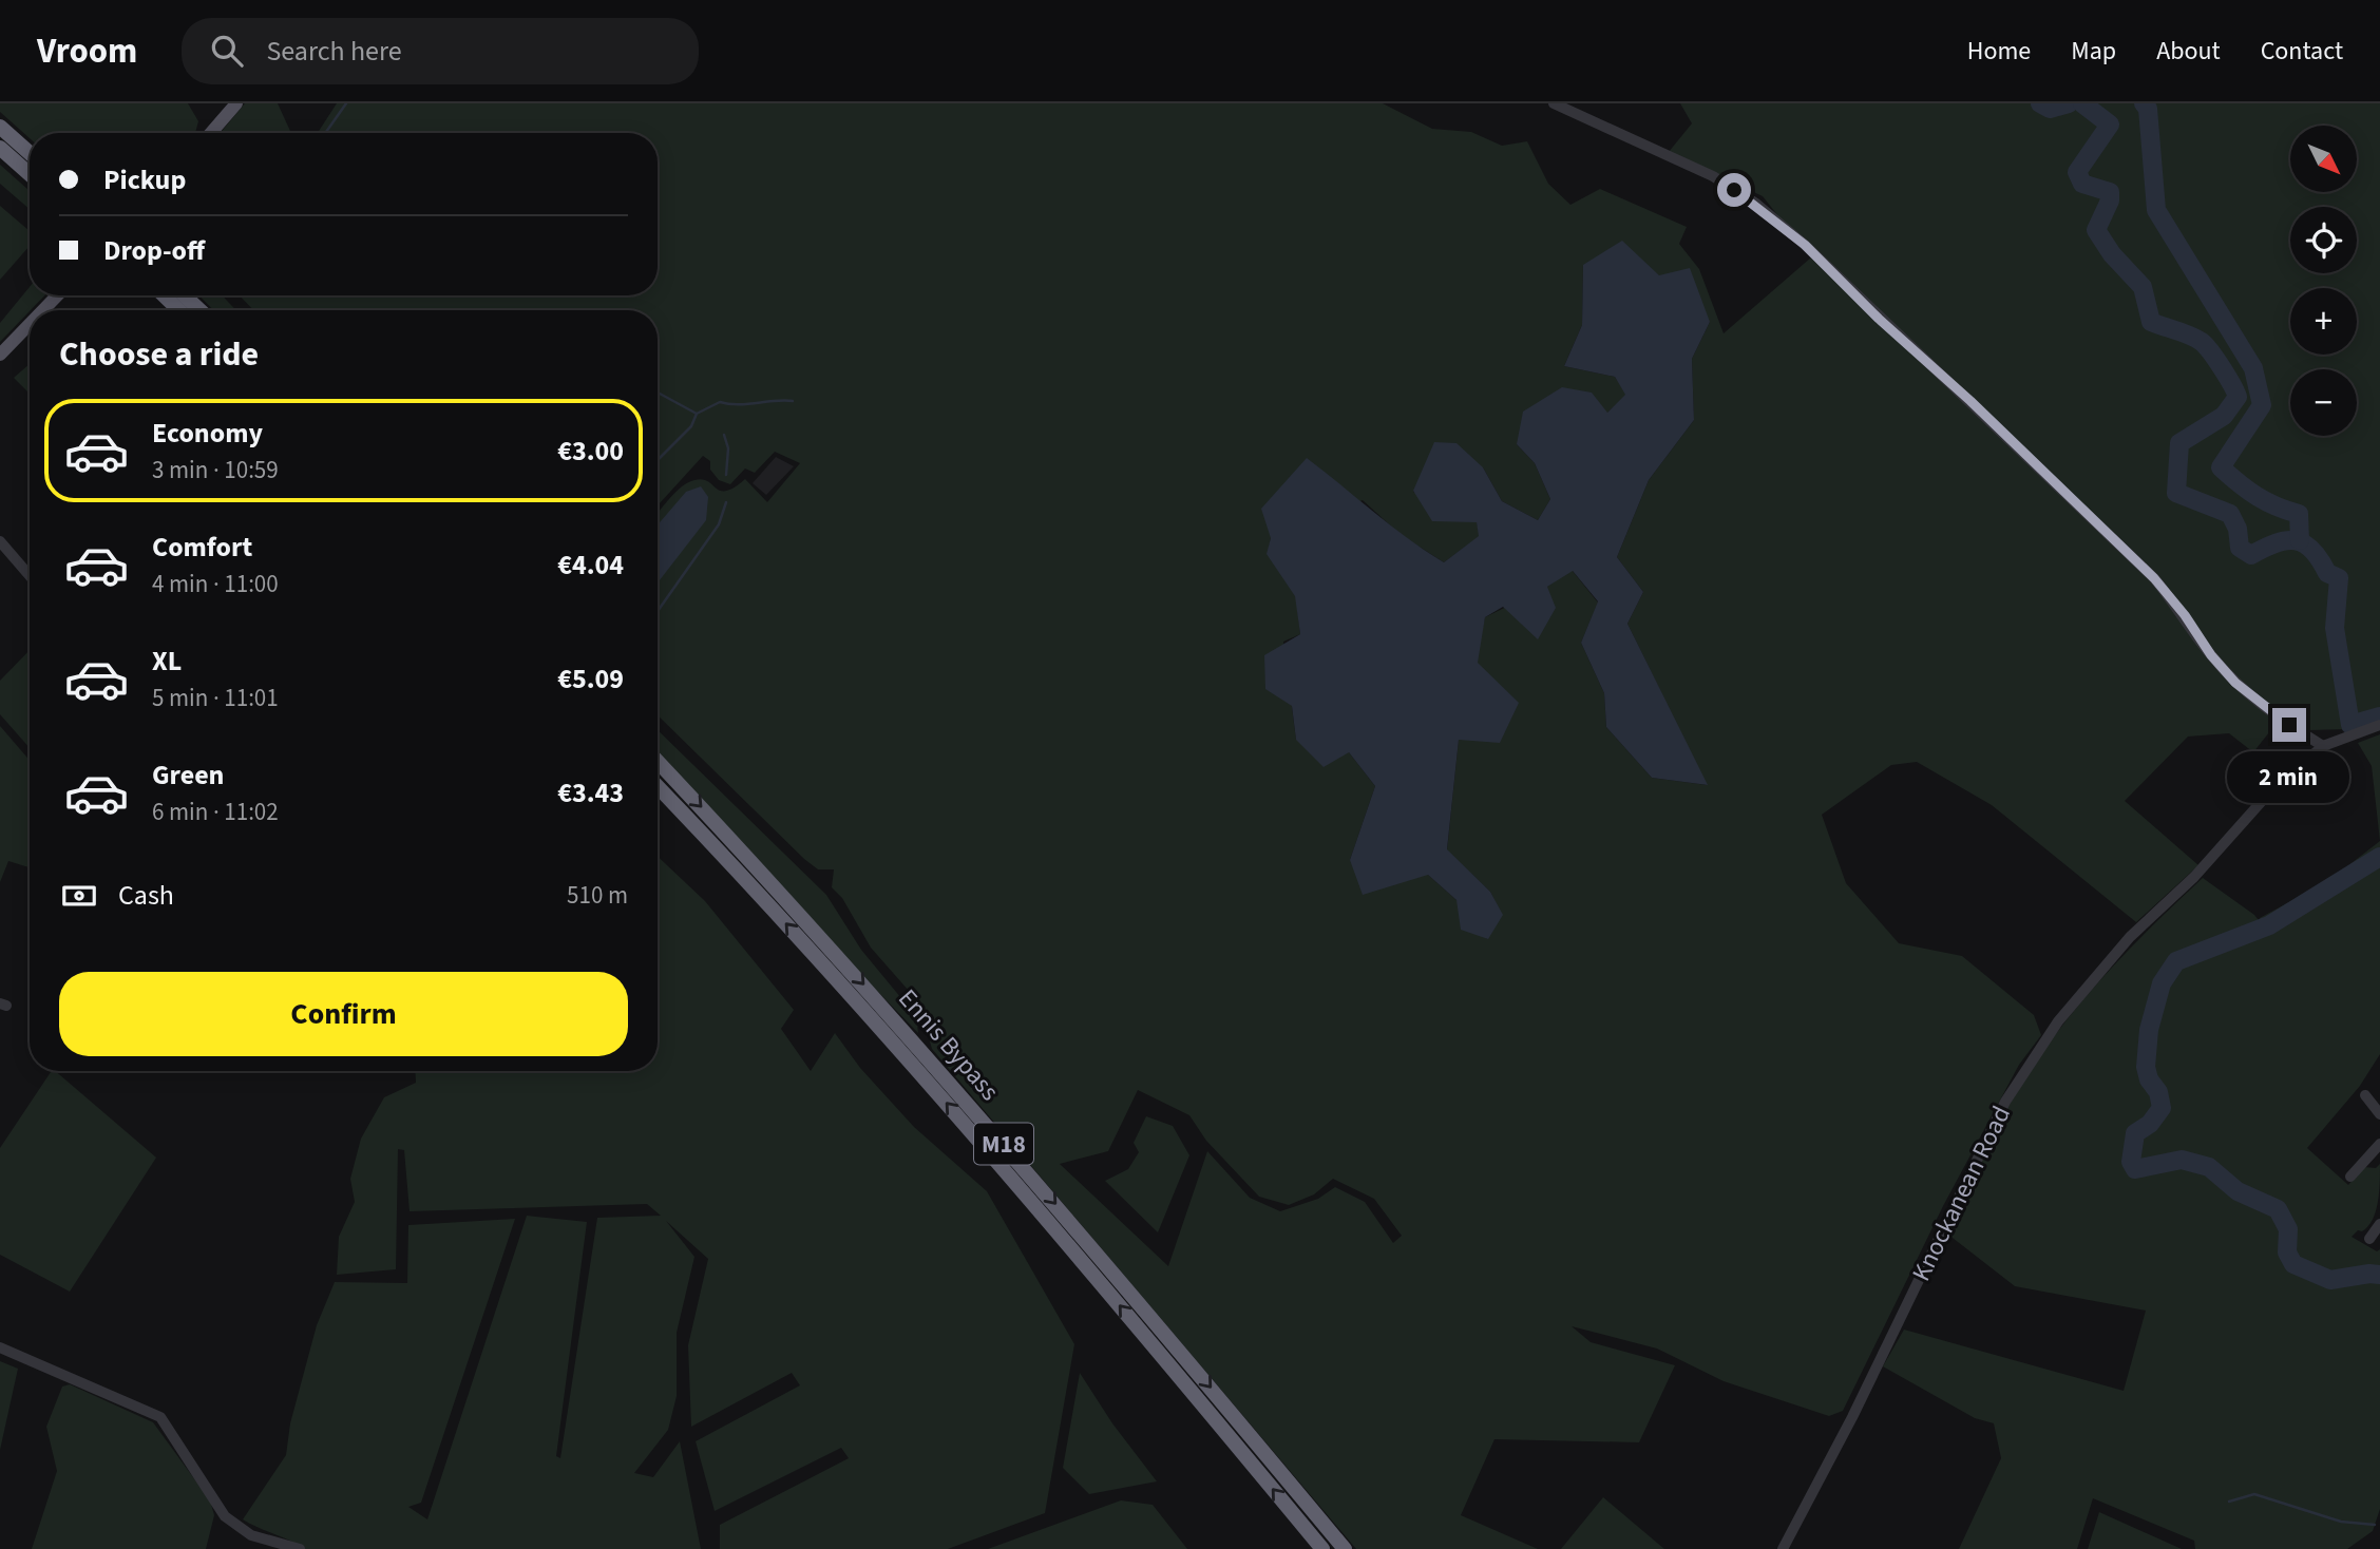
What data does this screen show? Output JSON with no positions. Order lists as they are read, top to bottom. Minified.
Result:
{"streets":{"highway":["Ennis Bypass","M18"],"street":["Knockanean Road"]},"north":"bottom right","page":{"header":"Vroom","search":"Search here","nav":["Home","Map","About","Contact"],"map_buttons":["+","−"],"banner":["Pickup","Drop-off"],"heading":"Choose a ride","list":[{"name":"Economy","note":"3 min · 10:59","value":"€3.00"},{"name":"Comfort","note":"4 min · 11:00","value":"€4.04"},{"name":"XL","note":"5 min · 11:01","value":"€5.09"},{"name":"Green","note":"6 min · 11:02","value":"€3.43"}],"bubble":"2 min","pay":["Cash","510 m"],"buttons":"Confirm"}}
